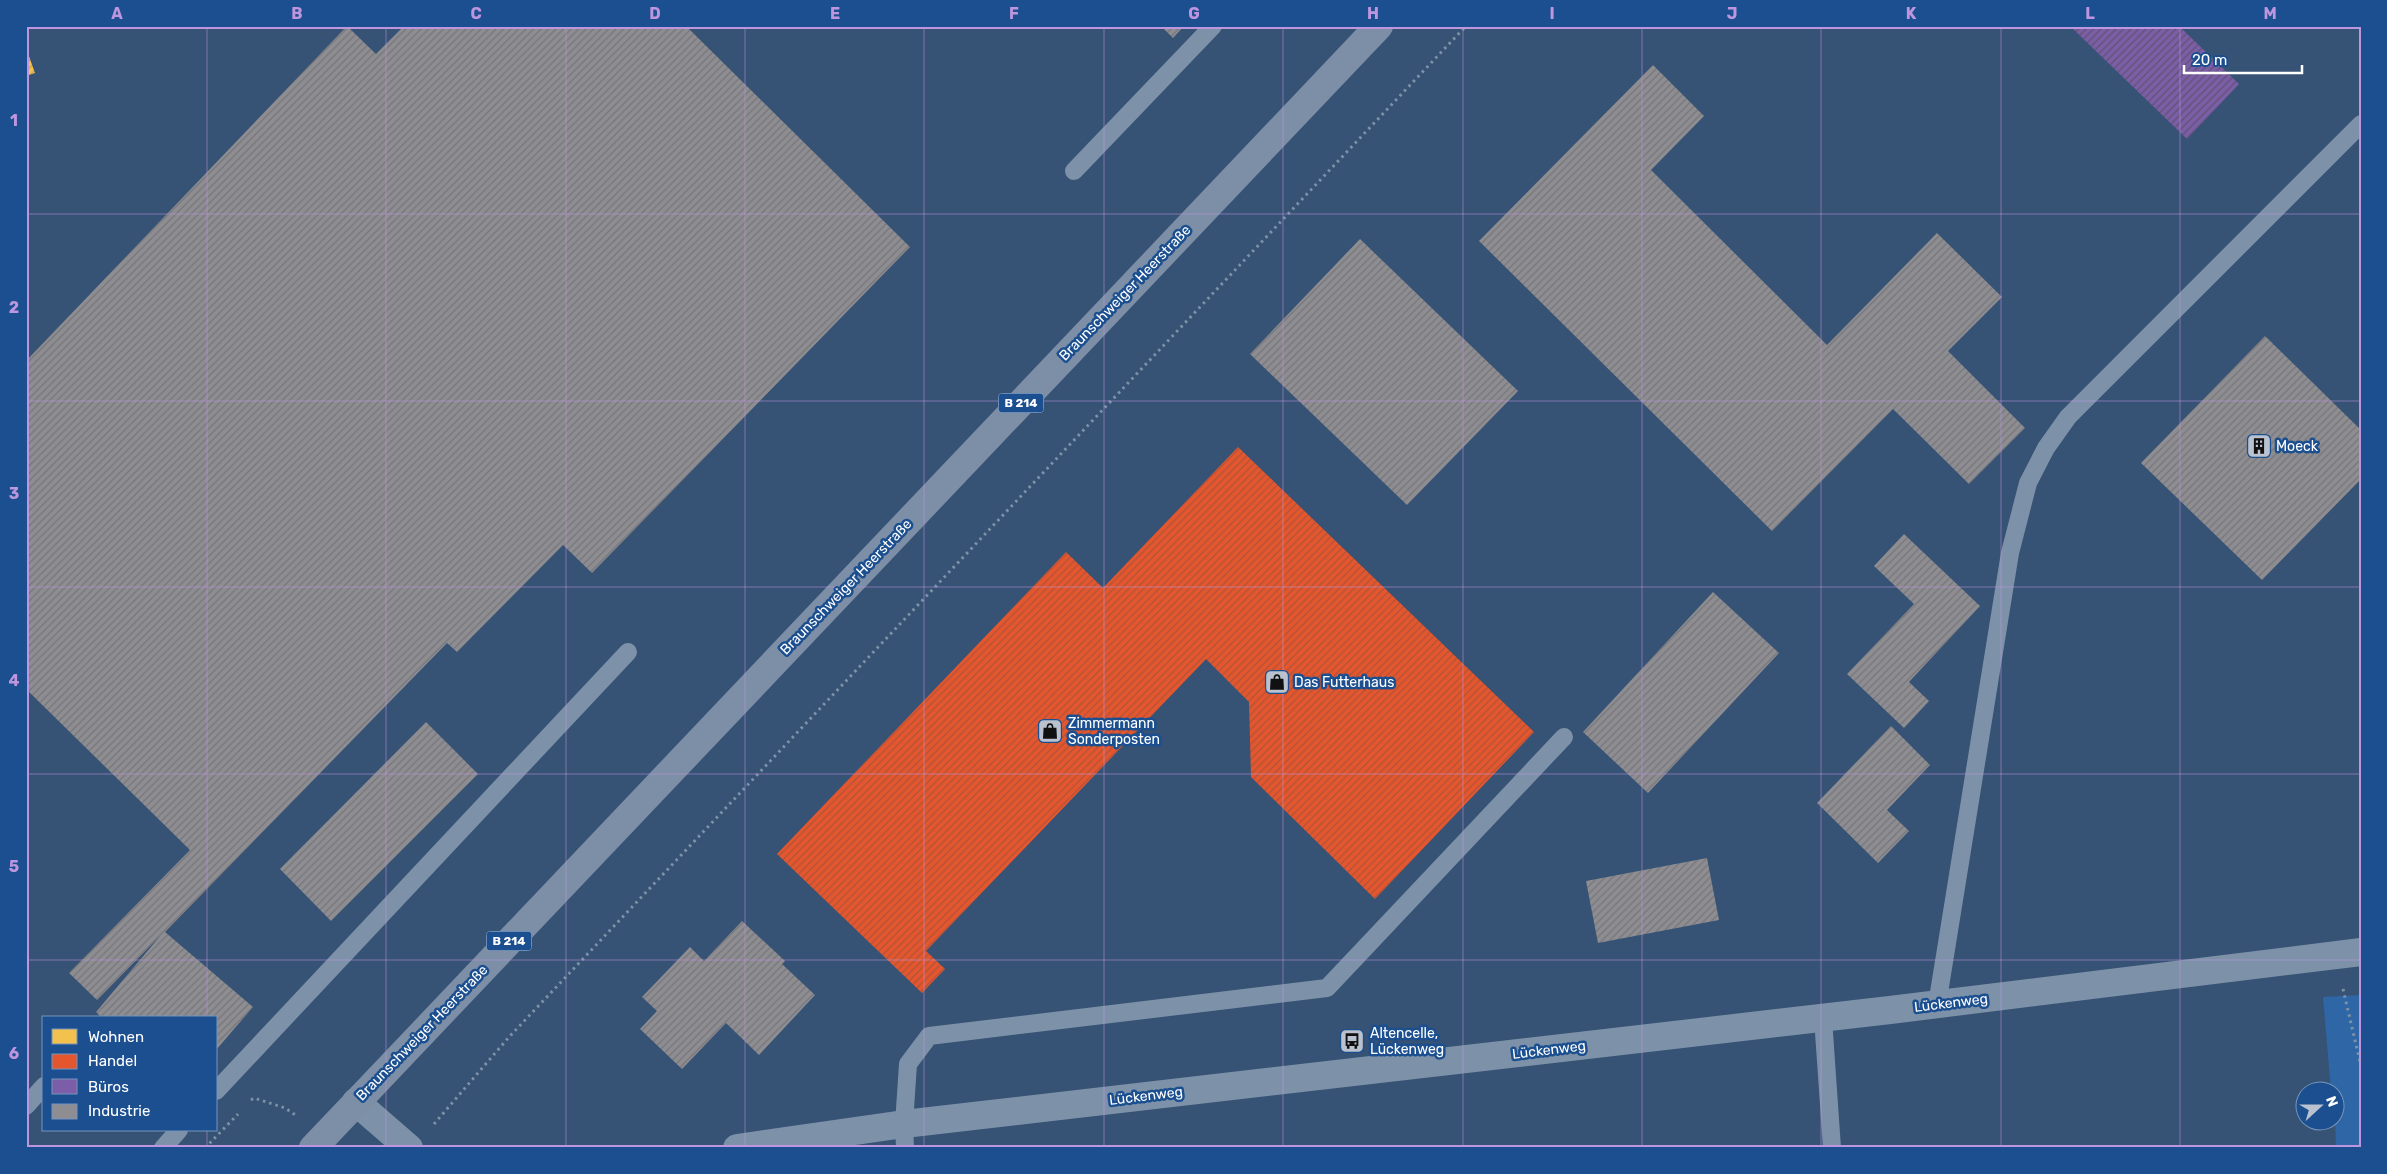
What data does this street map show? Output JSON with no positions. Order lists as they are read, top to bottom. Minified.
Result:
{"streets":{"main road":["Braunschweiger Heerstraße","B 214"],"street":["Lückenweg"]},"places":{"building":["Moeck"],"shop":["Das Futterhaus","Zimmermann Sonderposten"],"bus stop":["Altencelle, Lückenweg"]},"legend":["Wohnen","Handel","Büros","Industrie"],"scale_bar":"20 m","north":"right","grid":{"columns":["A","B","C","D","E","F","G","H","I","J","K","L","M"],"rows":["1","2","3","4","5","6"]}}
